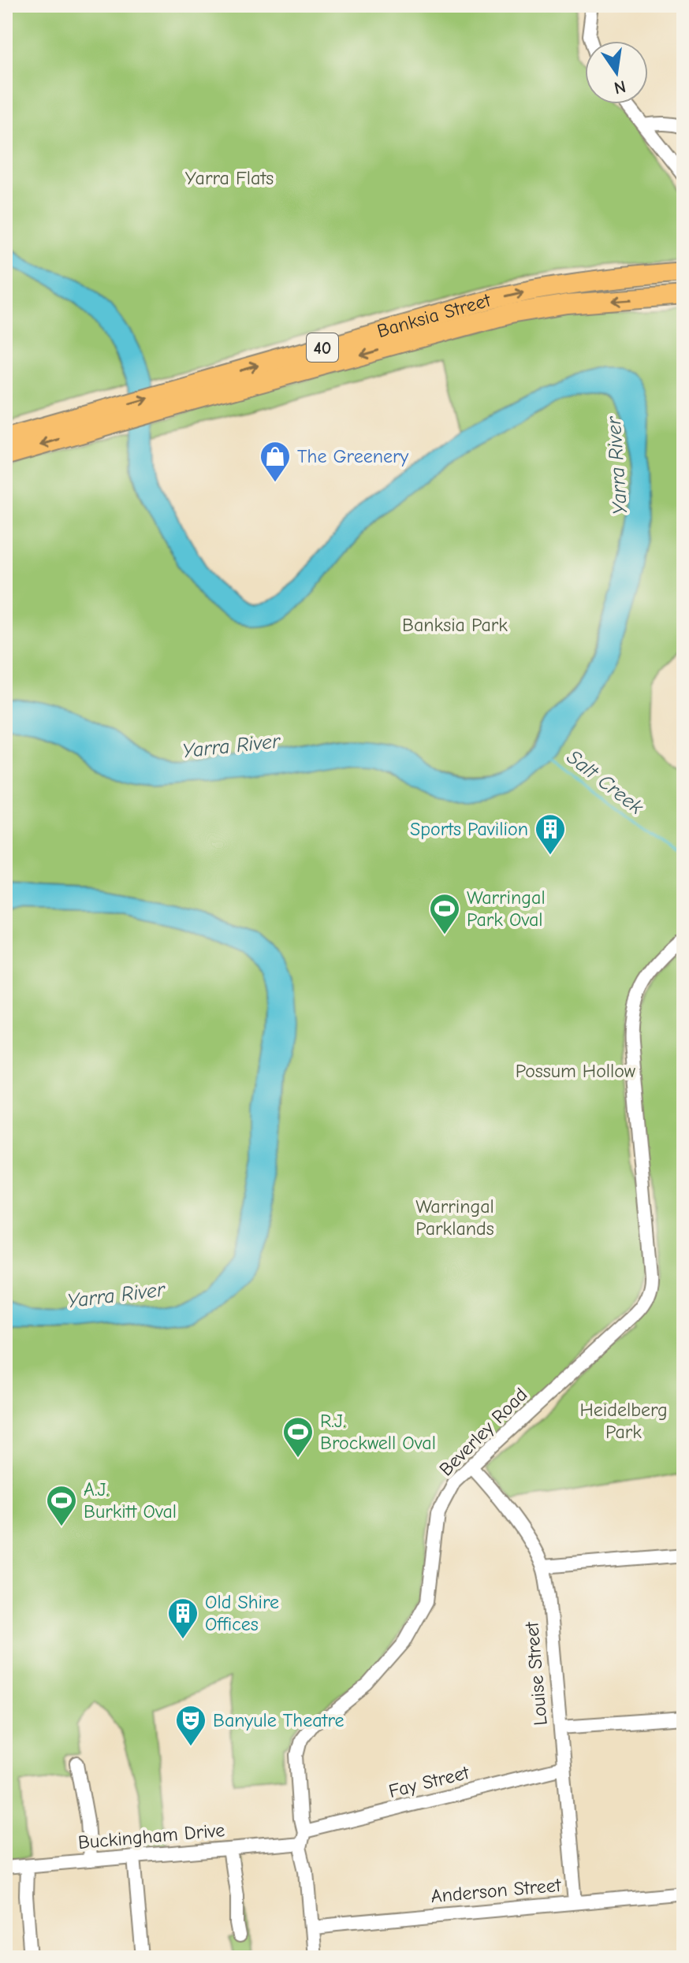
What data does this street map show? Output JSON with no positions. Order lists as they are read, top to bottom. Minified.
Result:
{"streets":{"highway":["Banksia Street","40"],"street":["Beverley Road","Louise Street","Fay Street","Buckingham Drive","Anderson Street"]},"crossings":[["Banksia Street","40"],["Beverley Road","Louise Street"],["Beverley Road","Fay Street"],["Beverley Road","Buckingham Drive"],["Beverley Road","Anderson Street"],["Louise Street","Fay Street"],["Louise Street","Anderson Street"],["Fay Street","Buckingham Drive"]],"water":["Yarra River","Salt Creek"],"parks":["Yarra Flats","Banksia Park","Possum Hollow","Warringal Parklands","Heidelberg Park"],"places":{"shop":["The Greenery"],"building":["Sports Pavilion","Old Shire Offices"],"sports":["Warringal Park Oval","R.J. Brockwell Oval","A.J. Burkitt Oval"],"theatre":["Banyule Theatre"]},"north":"bottom"}
